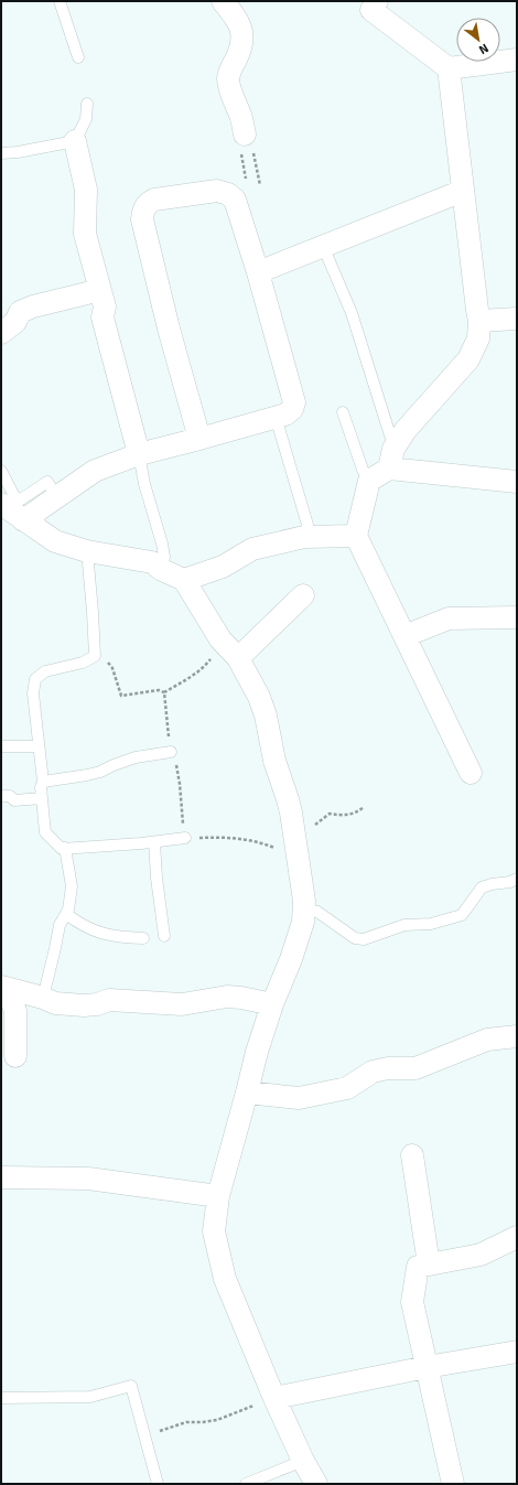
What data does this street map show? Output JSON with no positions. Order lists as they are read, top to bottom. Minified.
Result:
{"north":"bottom right"}
